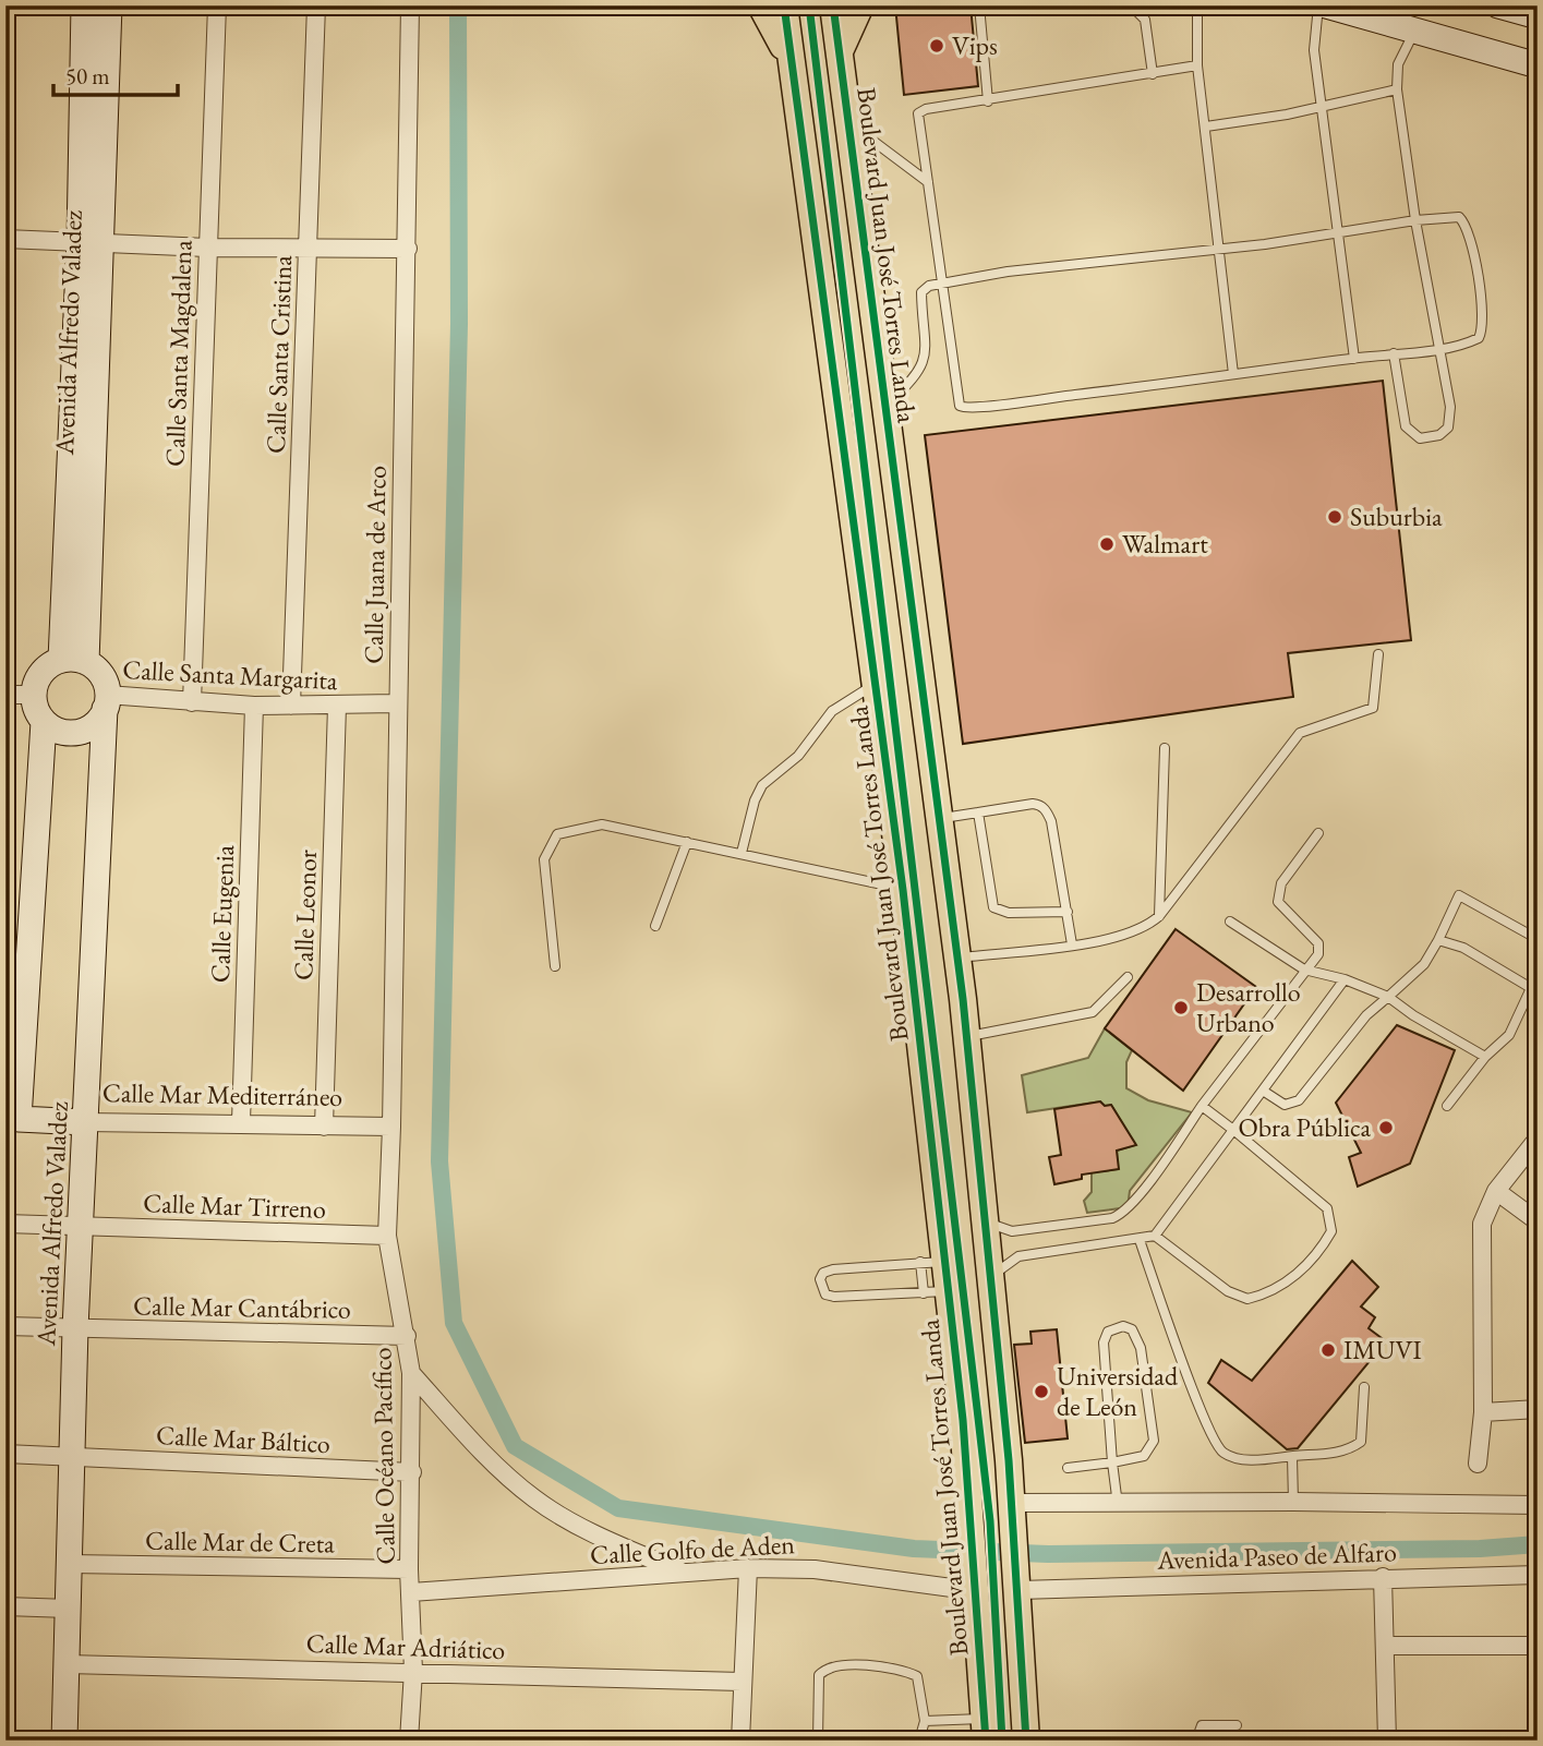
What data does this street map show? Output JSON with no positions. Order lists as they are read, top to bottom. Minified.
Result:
{"streets":{"main road":["Boulevard Juan José Torres Landa"],"street":["Avenida Alfredo Valadez","Calle Santa Magdalena","Calle Santa Cristina","Calle Juana de Arco","Calle Santa Margarita","Calle Eugenia","Calle Leonor","Calle Mar Mediterráneo","Calle Mar Tirreno","Calle Mar Cantábrico","Calle Mar Báltico","Calle Océano Pacífico","Calle Mar de Creta","Calle Golfo de Aden","Avenida Paseo de Alfaro","Calle Mar Adriático"]},"crossings":[["Boulevard Juan José Torres Landa","Calle Golfo de Aden"],["Boulevard Juan José Torres Landa","Avenida Paseo de Alfaro"],["Avenida Alfredo Valadez","Calle Santa Margarita"],["Avenida Alfredo Valadez","Calle Mar Mediterráneo"],["Avenida Alfredo Valadez","Calle Mar Tirreno"],["Avenida Alfredo Valadez","Calle Mar Cantábrico"],["Avenida Alfredo Valadez","Calle Mar Báltico"],["Avenida Alfredo Valadez","Calle Mar de Creta"],["Avenida Alfredo Valadez","Calle Mar Adriático"],["Calle Santa Magdalena","Calle Santa Margarita"],["Calle Santa Cristina","Calle Santa Margarita"],["Calle Juana de Arco","Calle Santa Margarita"],["Calle Juana de Arco","Calle Mar Mediterráneo"],["Calle Juana de Arco","Calle Océano Pacífico"],["Calle Santa Margarita","Calle Eugenia"],["Calle Santa Margarita","Calle Leonor"],["Calle Eugenia","Calle Mar Mediterráneo"],["Calle Leonor","Calle Mar Mediterráneo"],["Calle Mar Mediterráneo","Calle Océano Pacífico"],["Calle Mar Tirreno","Calle Océano Pacífico"],["Calle Mar Cantábrico","Calle Océano Pacífico"],["Calle Mar Báltico","Calle Océano Pacífico"],["Calle Océano Pacífico","Calle Mar de Creta"],["Calle Océano Pacífico","Calle Golfo de Aden"],["Calle Océano Pacífico","Calle Mar Adriático"]],"places":["Vips","Suburbia","Walmart","Desarrollo Urbano","Obra Pública","IMUVI","Universidad de León"],"scale_bar":"50 m"}
